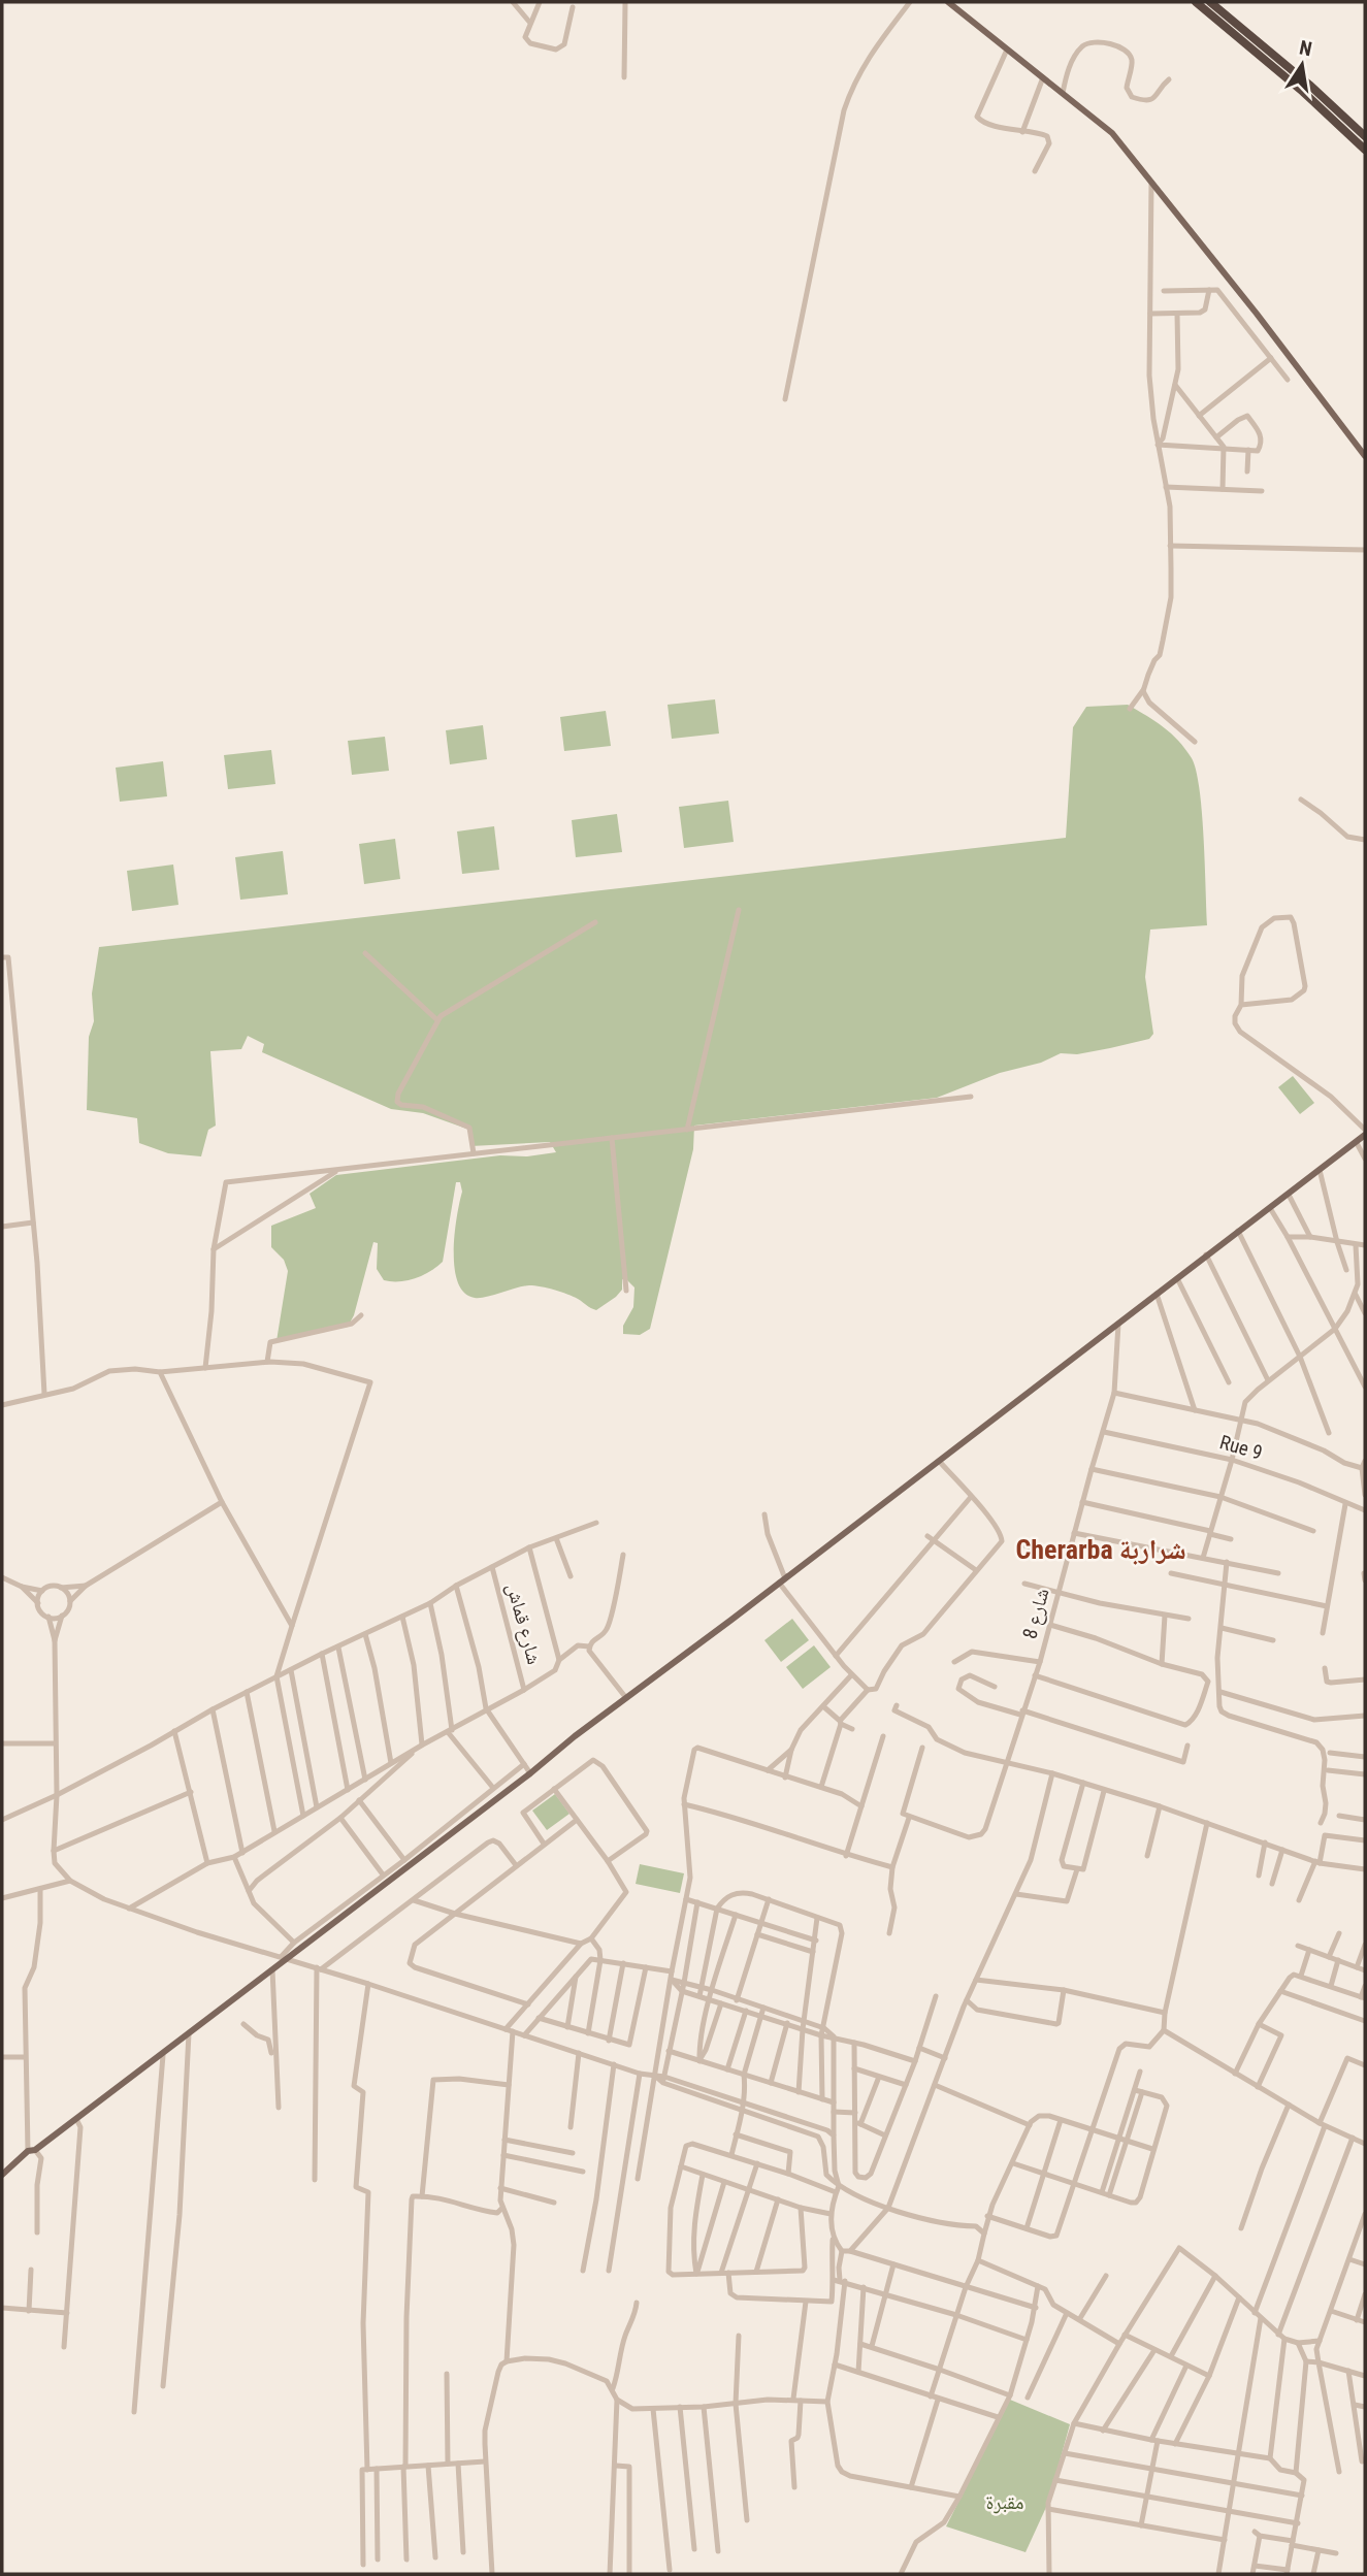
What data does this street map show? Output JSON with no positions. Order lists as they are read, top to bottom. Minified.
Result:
{"streets":{"street":["Rue 9","شارع 8","شارع قماش"]},"crossings":[["Rue 9","شارع 8"]],"districts":["Cherarba شراربة"],"parks":["مقبرة"],"north":"top"}
